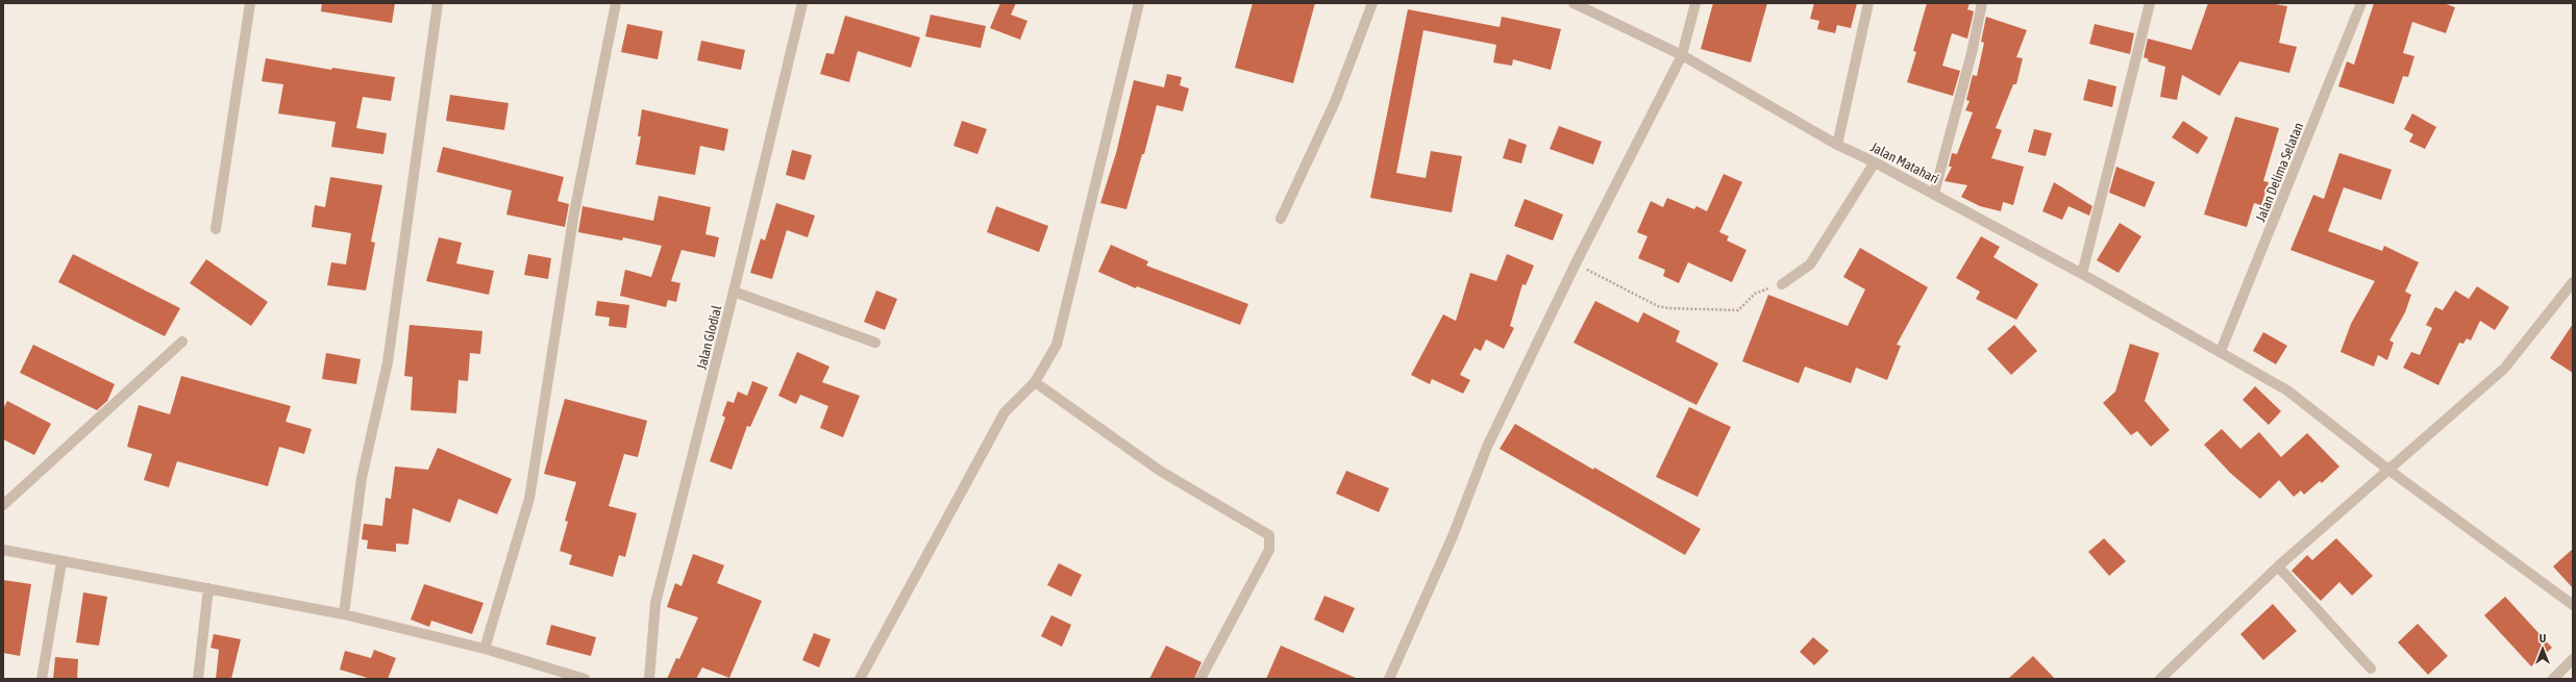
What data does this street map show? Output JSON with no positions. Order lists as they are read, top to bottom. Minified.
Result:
{"streets":{"street":["Jalan Matahari","Jalan Delima Selatan","Jalan Glodial"]},"crossings":[["Jalan Matahari","Jalan Delima Selatan"]],"north":"top"}
